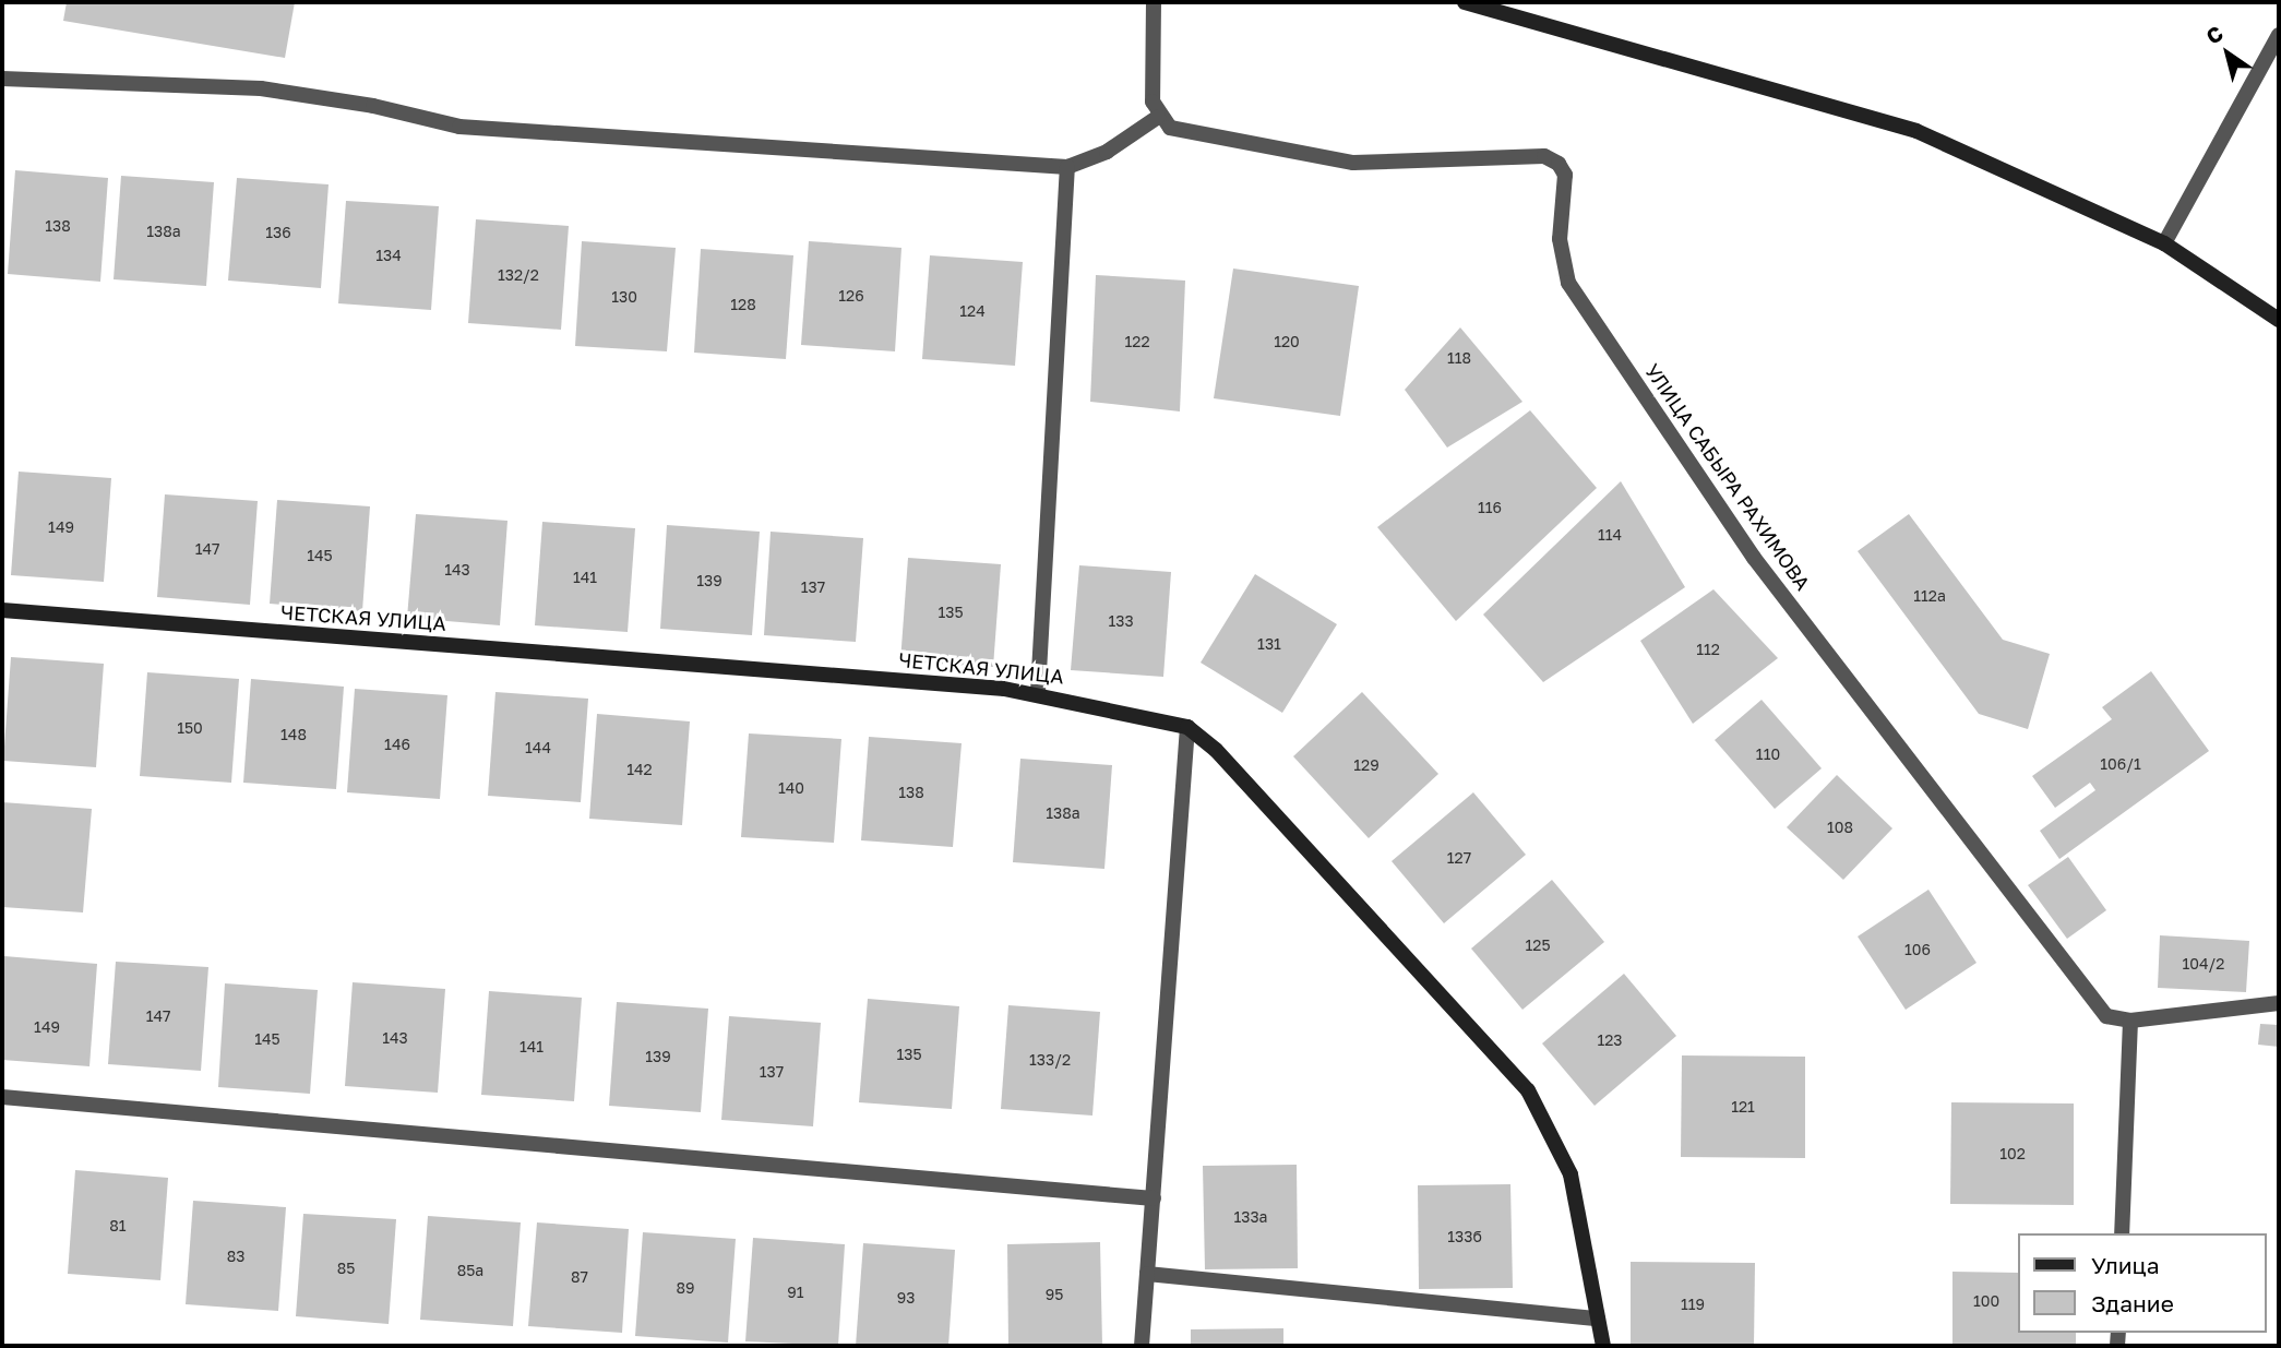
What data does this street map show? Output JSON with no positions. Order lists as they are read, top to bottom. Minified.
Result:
{"streets":{"street":["УЛИЦА САБЫРА РАХИМОВА","ЧЕТСКАЯ УЛИЦА"]},"house_numbers":["138","138а","136","134","132/2","126","130","128","124","122","120","118","116","149","114","147","145","143","141","139","137","112а","135","133","131","112","150","148","146","144","110","106/1","129","142","140","138","138а","108","127","125","106","104/2","147","149","143","145","123","141","135","139","133/2","137","121","102","133а","81","133б","83","85","85а","87","89","91","95","93","100","119"],"legend":["Улица","Здание"],"north":"top left"}
